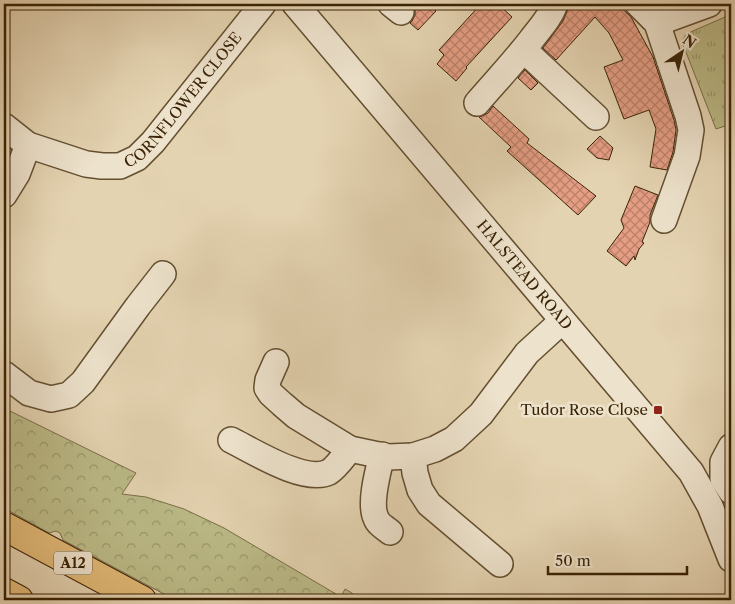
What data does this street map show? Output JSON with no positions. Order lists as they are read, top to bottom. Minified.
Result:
{"streets":{"highway":["A12"],"street":["CORNFLOWER CLOSE","HALSTEAD ROAD"]},"places":{"transit":["Tudor Rose Close"]},"scale_bar":"50 m","north":"top right"}
